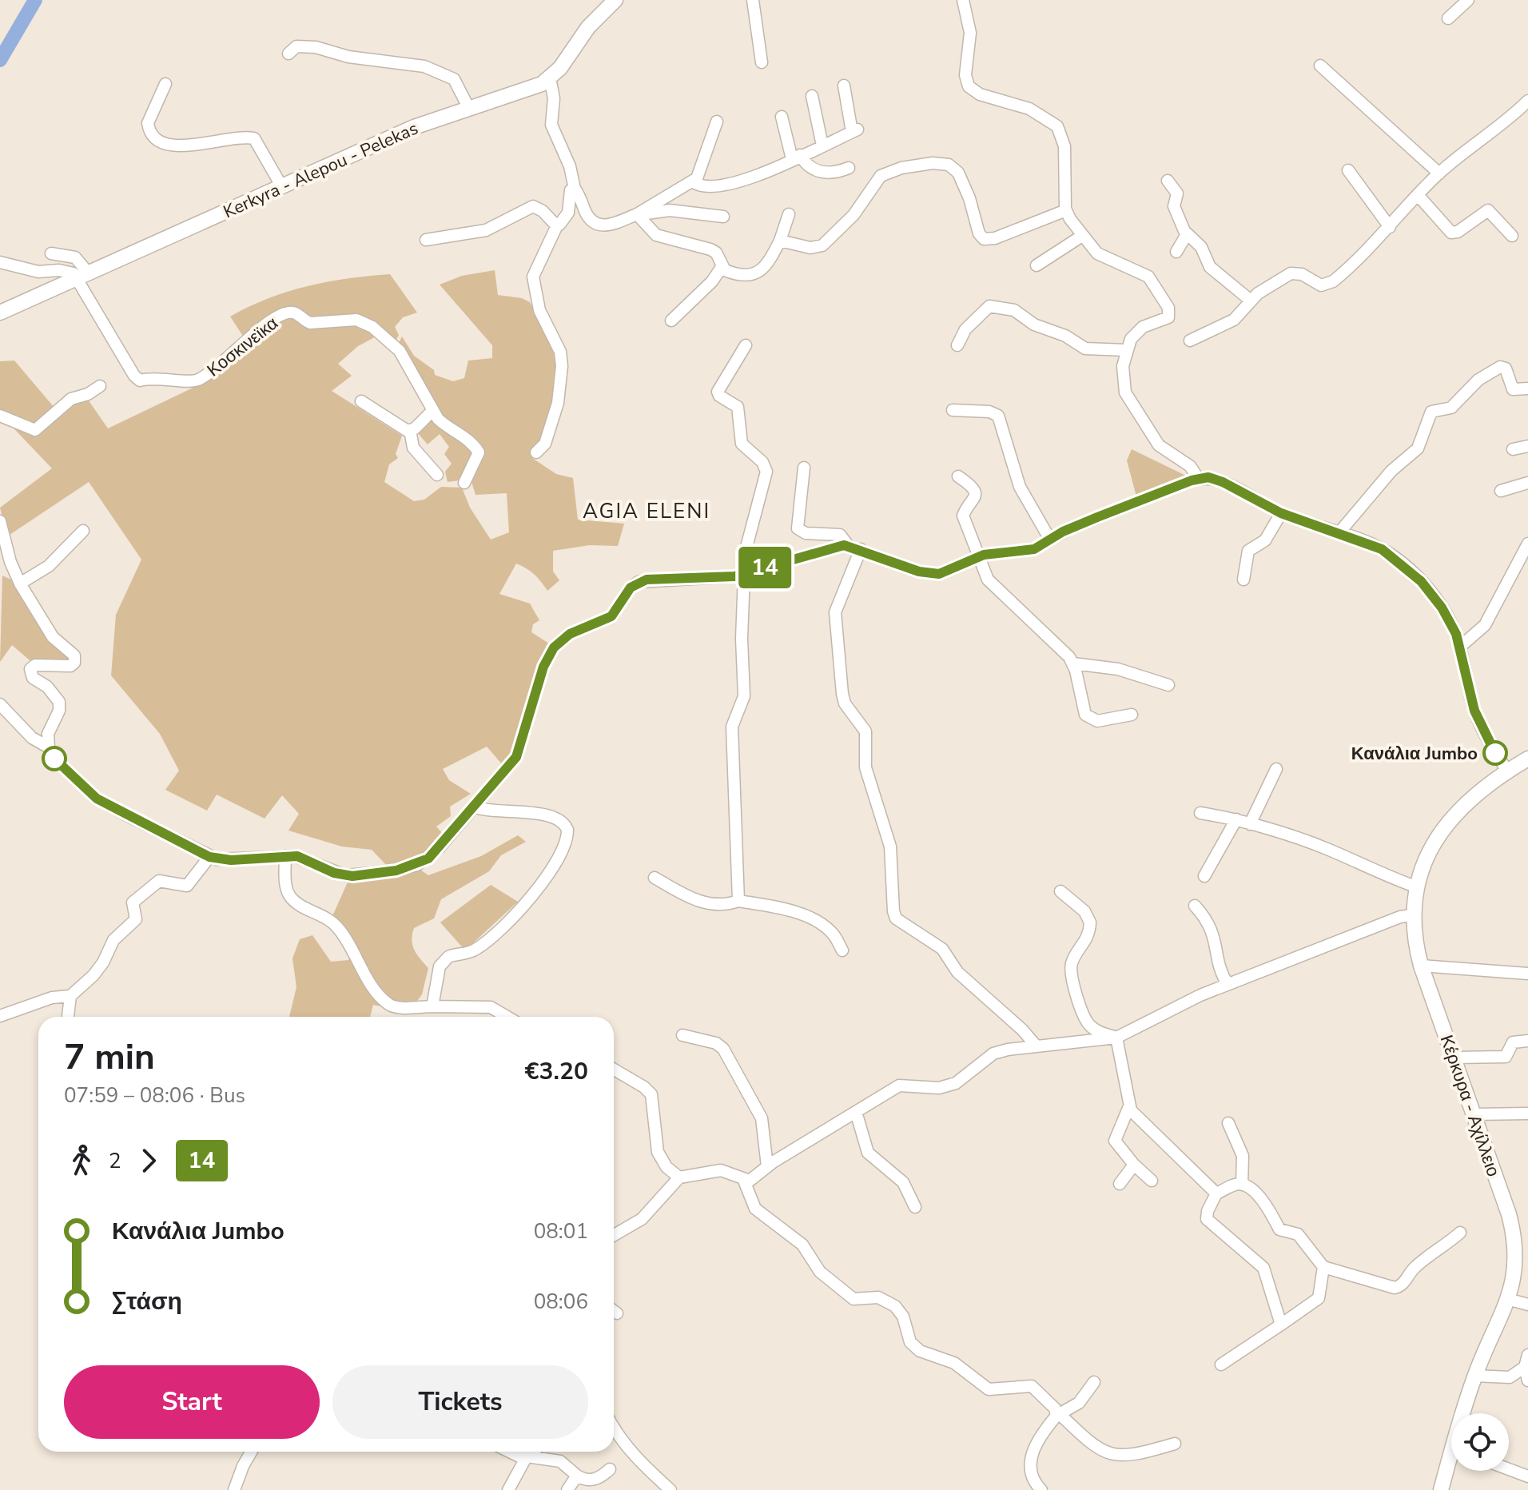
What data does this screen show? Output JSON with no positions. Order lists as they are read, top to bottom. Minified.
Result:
{"streets":{"main road":["Kerkyra - Alepou - Pelekas","Κέρκυρα - Αχίλλειο"],"street":["Κοσκινεϊκα"]},"crossings":[["Kerkyra - Alepou - Pelekas","Κοσκινεϊκα"]],"districts":["AGIA ELENI"],"places":["Κανάλια Jumbo"],"lines":["bus line 14"],"page":{"on_map":"14","heading":["7 min","07:59 – 08:06 · Bus","€3.20"],"legs":["2","14"],"list":[{"name":"Κανάλια Jumbo","value":"08:01"},{"name":"Στάση","value":"08:06"}],"buttons":["Start","Tickets"]}}
